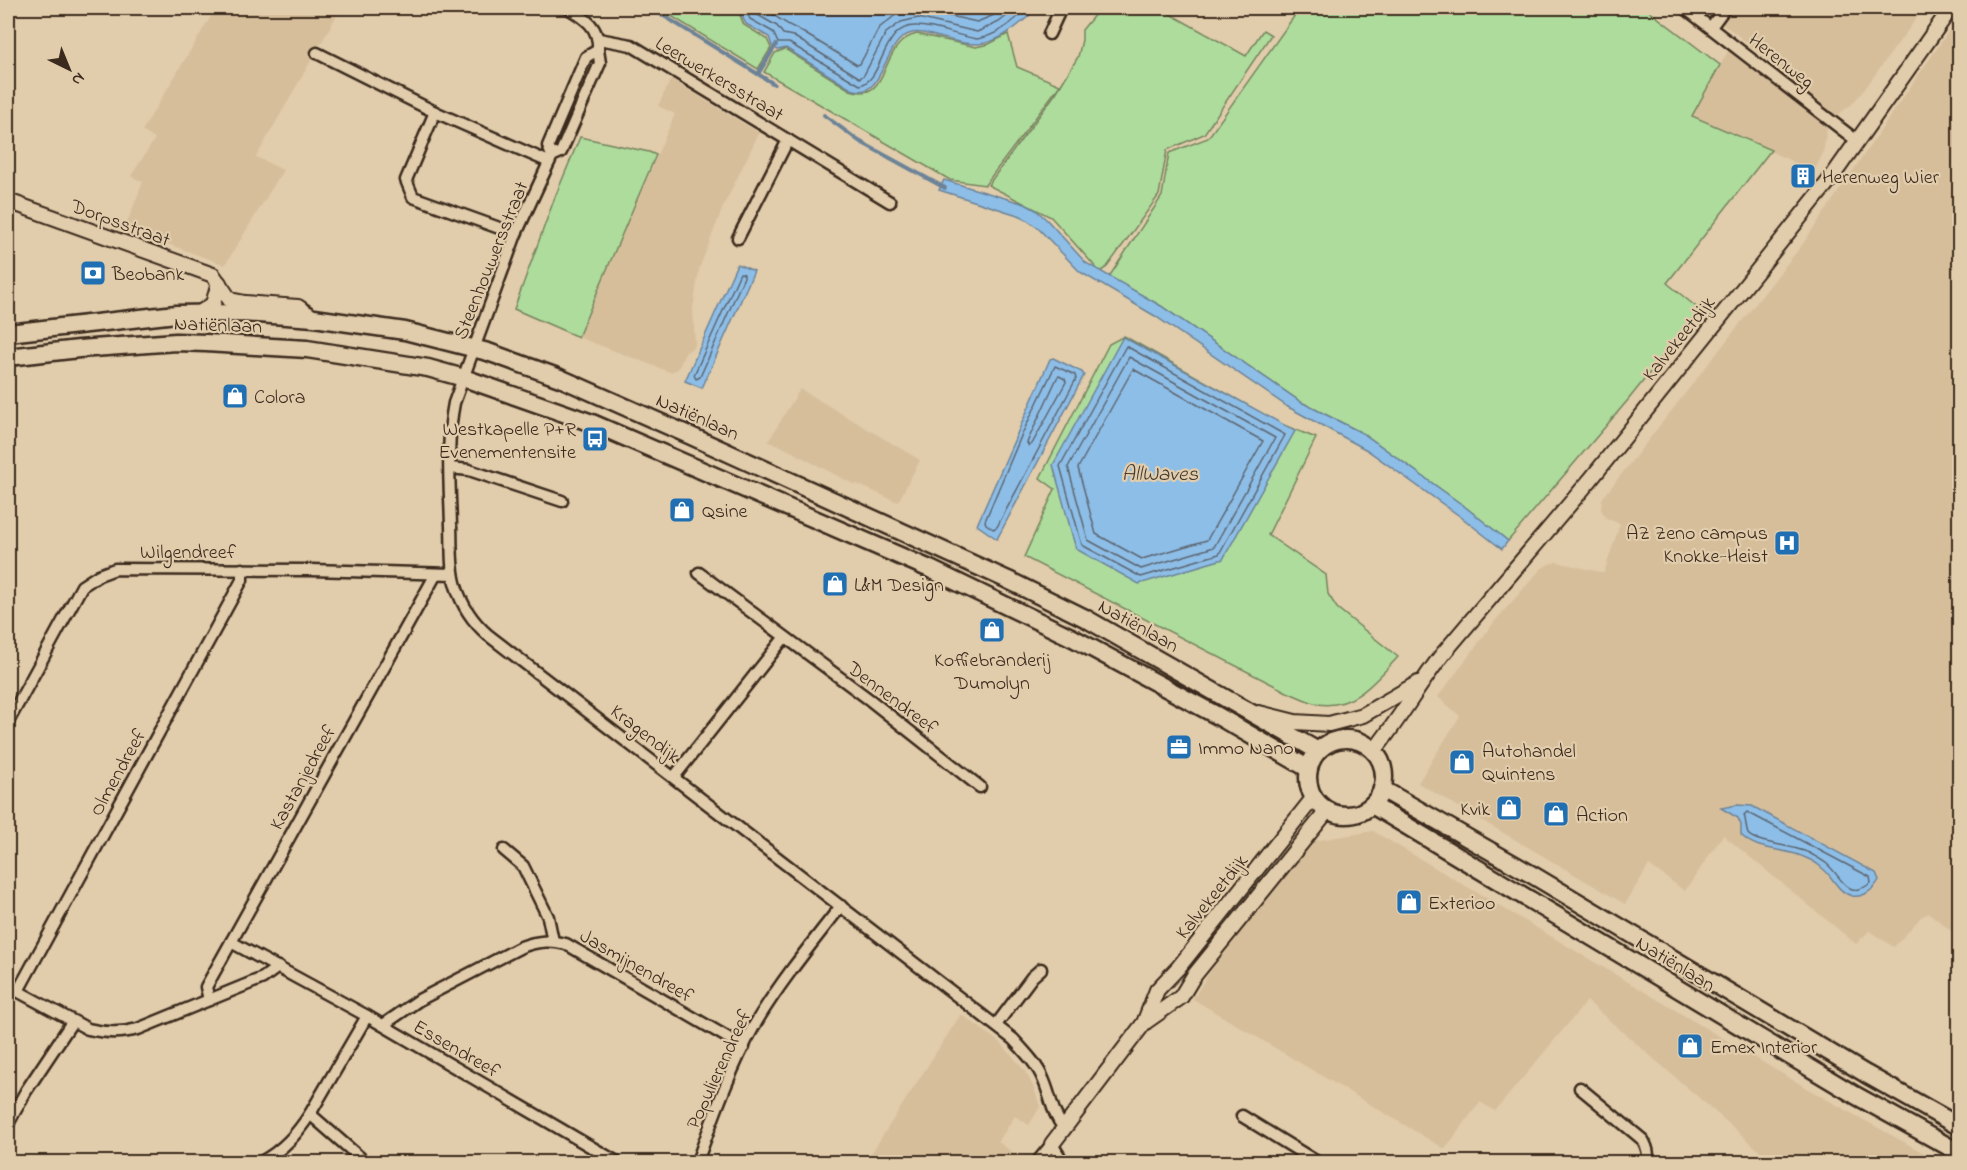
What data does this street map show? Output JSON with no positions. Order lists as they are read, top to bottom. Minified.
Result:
{"streets":{"main road":["Natiënlaan"],"street":["Herenweg","Leerwerkersstraat","Dorpsstraat","Steenhouwersstraat","Kalvekeetdijk","Wilgendreef","Dennendreef","Kragendijk","Olmendreef","Kastanjedreef","Jasmijnendreef","Essendreef","Populierendreef"]},"crossings":[["Herenweg","Kalvekeetdijk"],["Leerwerkersstraat","Steenhouwersstraat"],["Dorpsstraat","Natiënlaan"],["Steenhouwersstraat","Natiënlaan"],["Steenhouwersstraat","Kragendijk"],["Natiënlaan","Kalvekeetdijk"],["Natiënlaan","Kragendijk"],["Kalvekeetdijk","Kragendijk"],["Wilgendreef","Kragendijk"],["Wilgendreef","Olmendreef"],["Wilgendreef","Kastanjedreef"],["Kragendijk","Populierendreef"],["Kastanjedreef","Essendreef"],["Jasmijnendreef","Essendreef"],["Jasmijnendreef","Populierendreef"]],"water":["AllWaves"],"places":{"building":["Herenweg Wier"],"bank":["Beobank"],"shop":["Colora","Qsine","L&M Design","Koffiebranderij Dumolyn","Autohandel Quintens","Kvik","Action","Exterioo","Emex Interior"],"bus stop":["Westkapelle P+R Evenementensite"],"hospital":["AZ Zeno campus Knokke-Heist"],"office":["Immo Nano"]},"north":"bottom right"}
